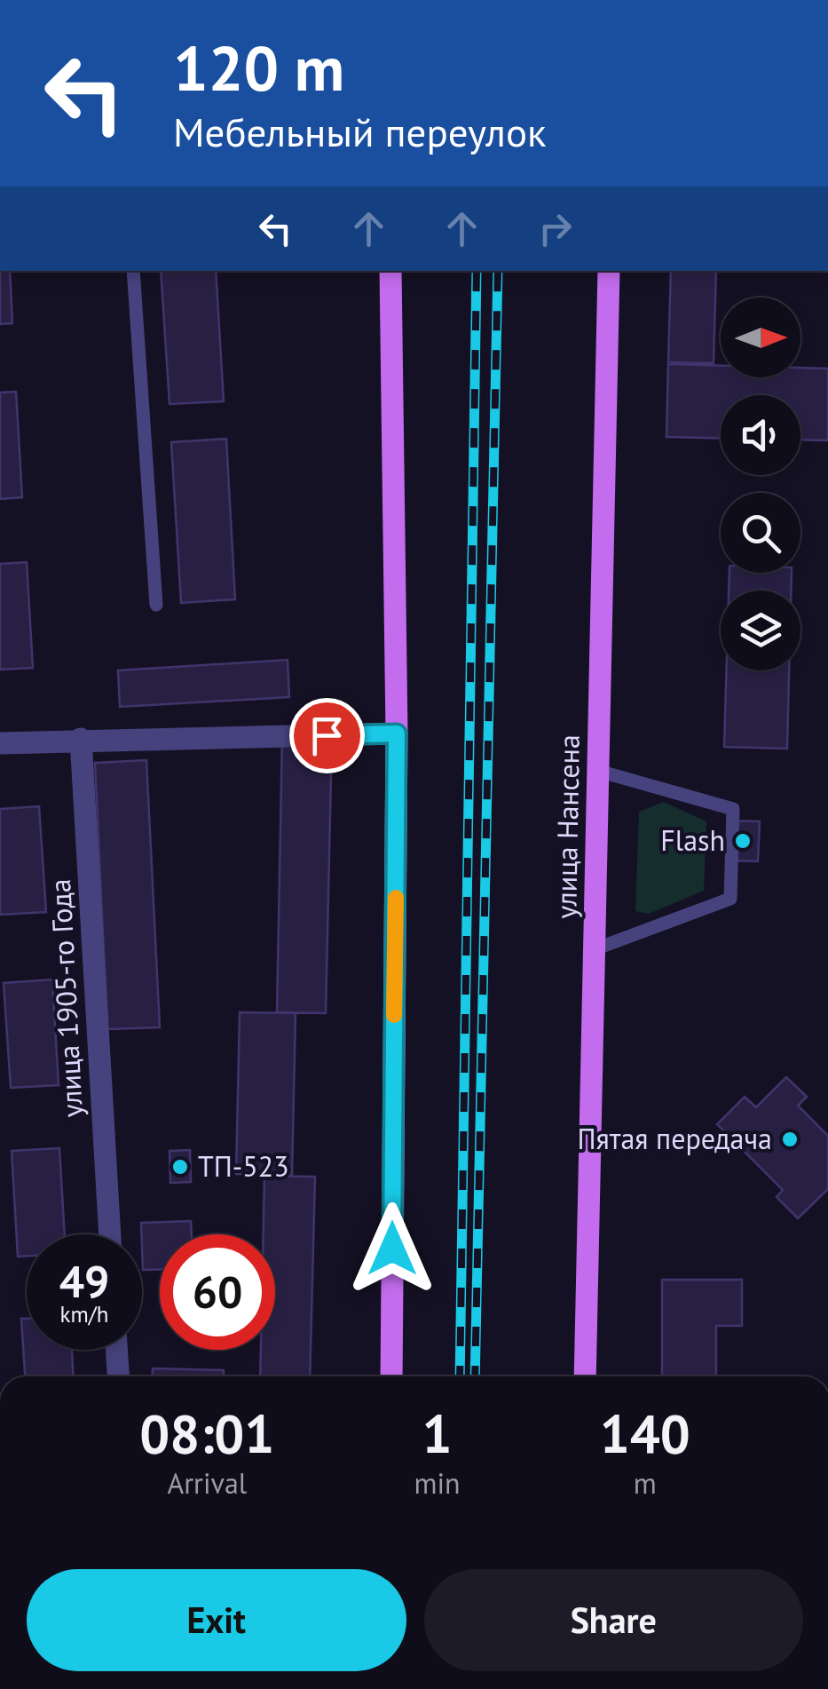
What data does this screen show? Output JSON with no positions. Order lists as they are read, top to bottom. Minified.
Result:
{"streets":{"main road":["улица Нансена"],"street":["улица 1905-го Года"]},"places":["Flash","Пятая передача","ТП-523"],"north":"right","page":{"turn":["120 m","Мебельный переулок"],"speed":"49 km/h","limit":"60","eta":["08:01","Arrival","1","min","140","m"],"buttons":["Exit","Share"]}}
